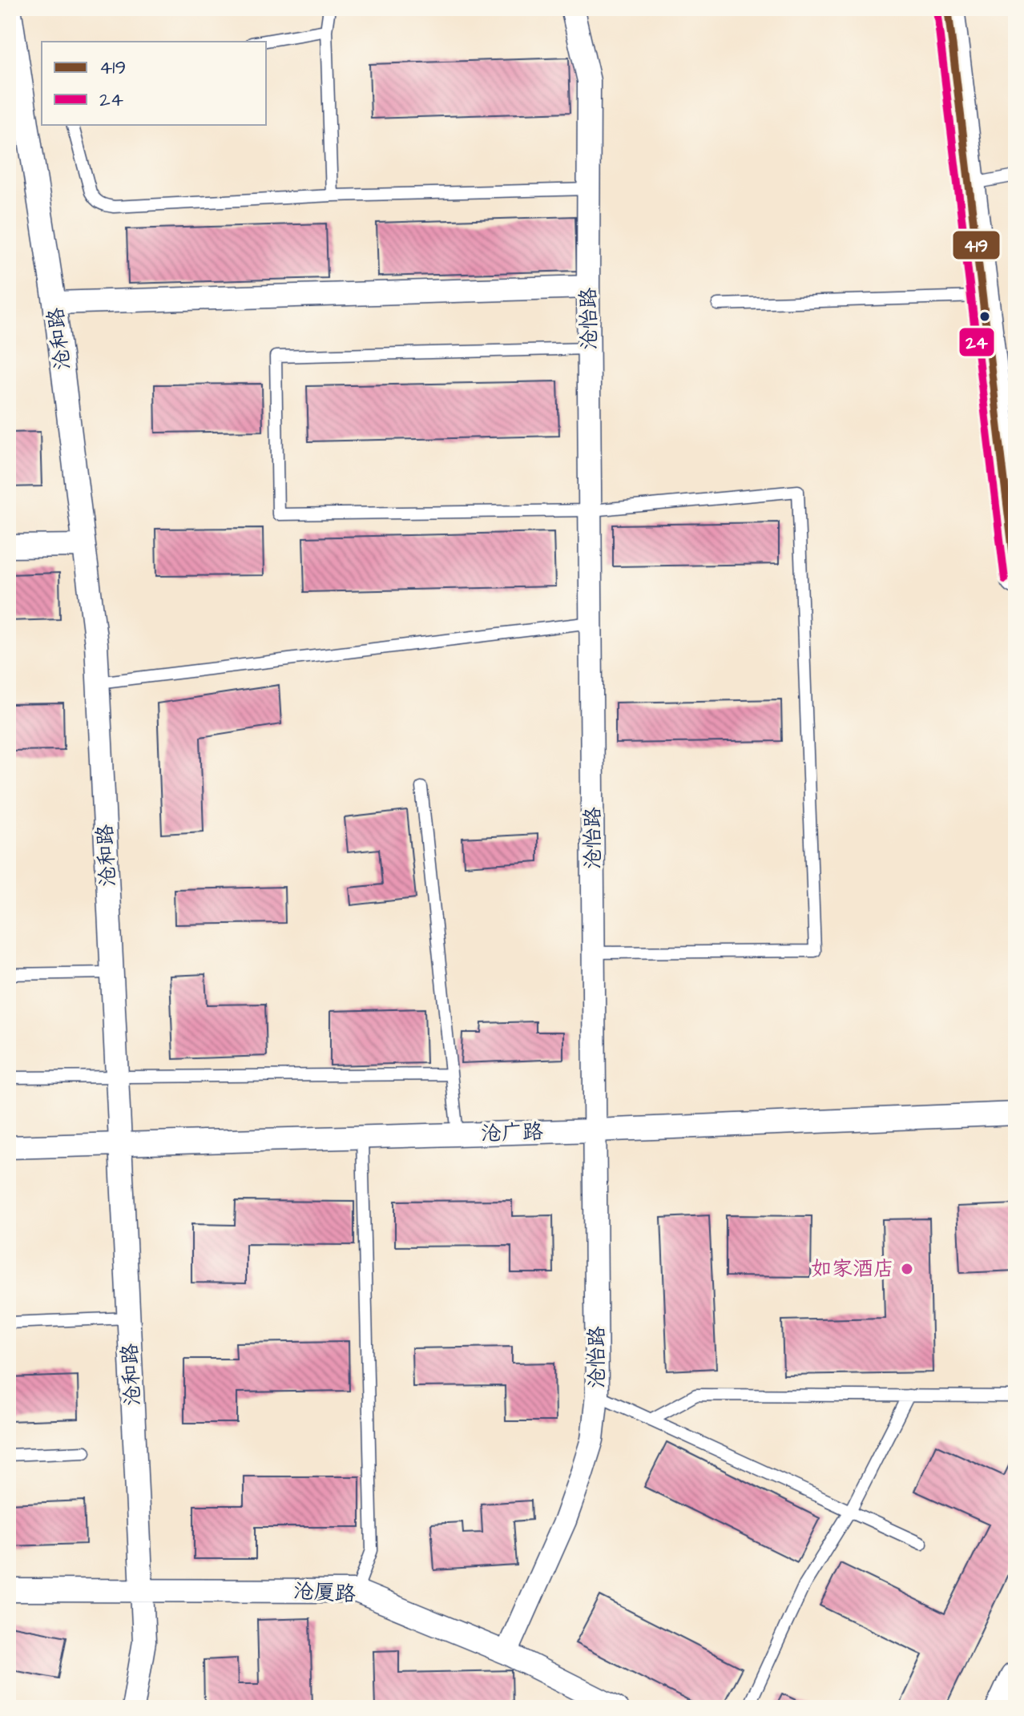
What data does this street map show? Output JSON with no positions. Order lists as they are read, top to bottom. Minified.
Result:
{"streets":{"street":["沧怡路","沧和路","沧广路","沧厦路"]},"crossings":[["沧怡路","沧广路"],["沧怡路","沧厦路"],["沧和路","沧广路"],["沧和路","沧厦路"]],"places":["如家酒店"],"lines":["transit line 419","transit line 24"],"legend":["419","24"]}
